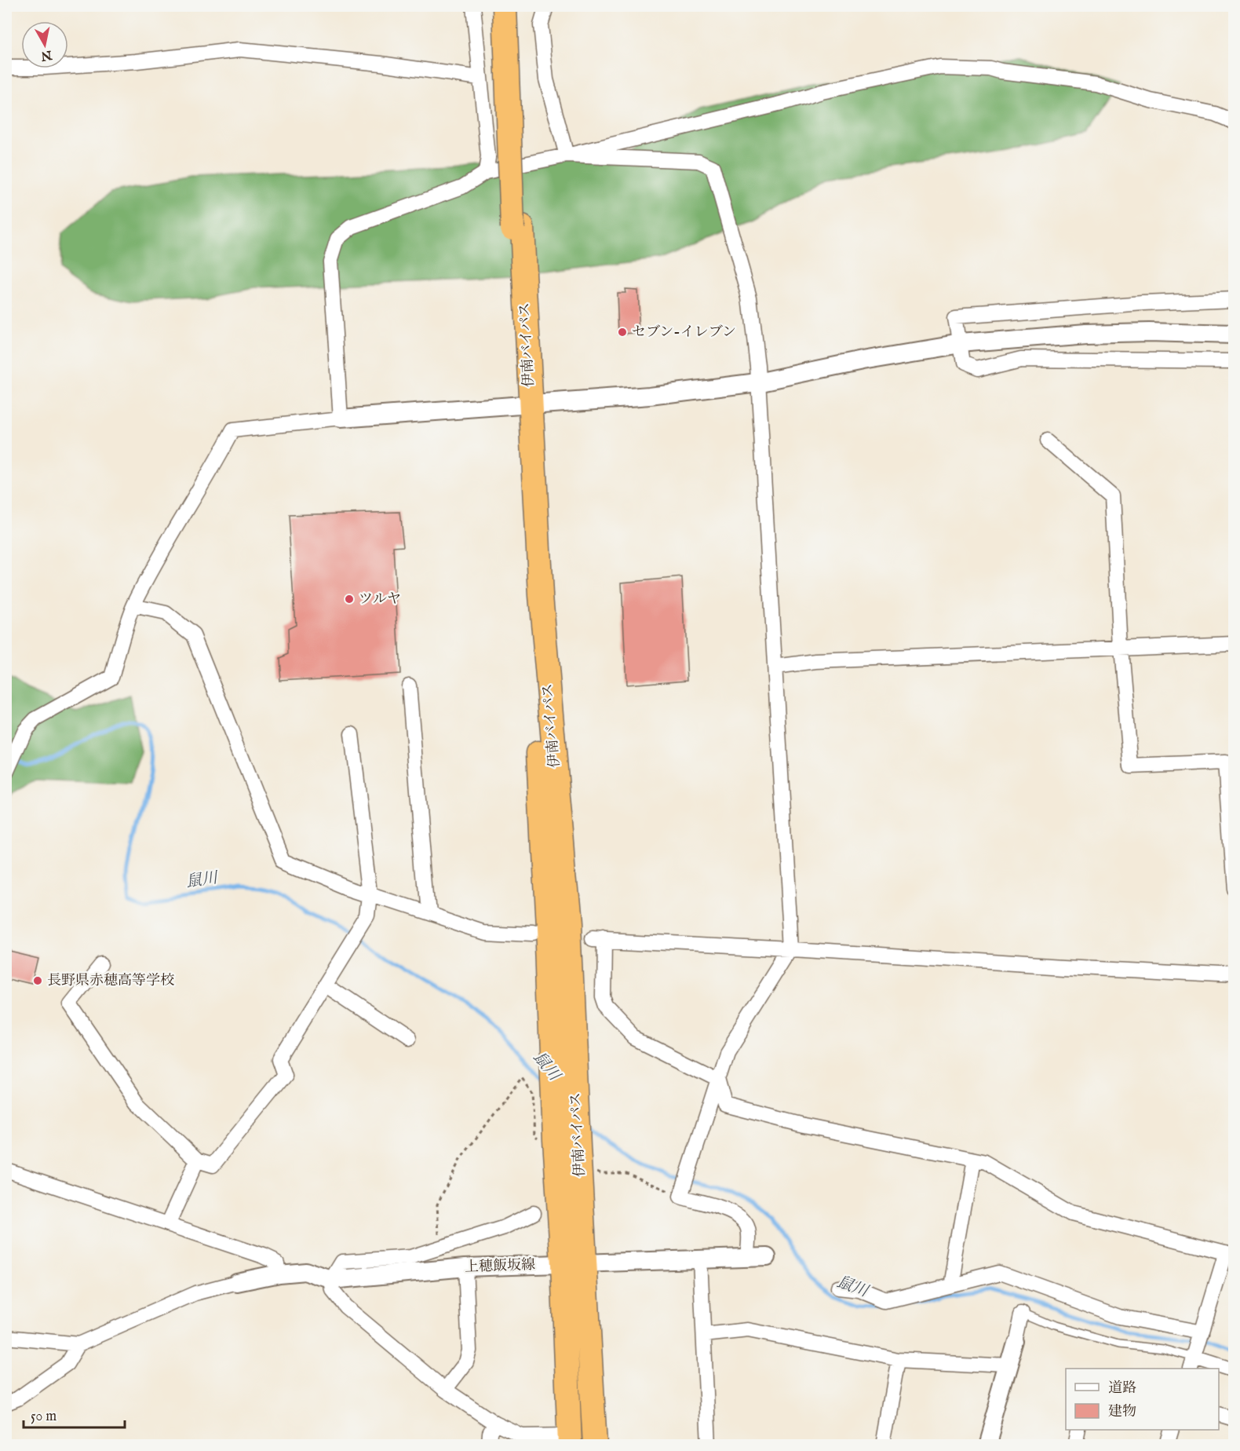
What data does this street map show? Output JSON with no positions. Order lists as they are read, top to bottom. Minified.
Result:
{"streets":{"highway":["伊南バイパス"],"street":["上穂飯坂線"]},"crossings":[["伊南バイパス","上穂飯坂線"]],"water":["鼠川"],"places":["セブン-イレブン","ツルヤ","長野県赤穂高等学校"],"legend":["道路","建物"],"scale_bar":"50 m","north":"bottom"}
